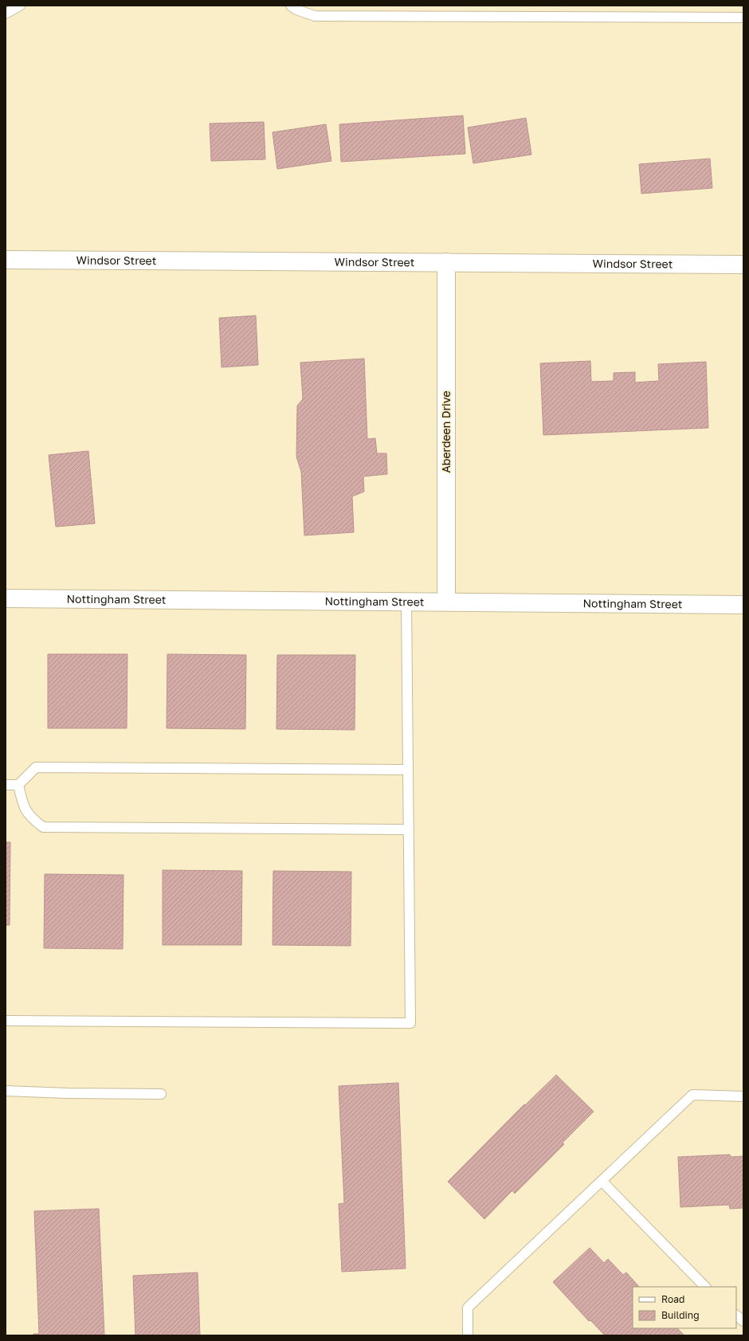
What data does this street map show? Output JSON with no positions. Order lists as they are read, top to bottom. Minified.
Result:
{"streets":{"street":["Windsor Street","Aberdeen Drive","Nottingham Street"]},"crossings":[["Windsor Street","Aberdeen Drive"],["Aberdeen Drive","Nottingham Street"]],"legend":["Road","Building"]}
